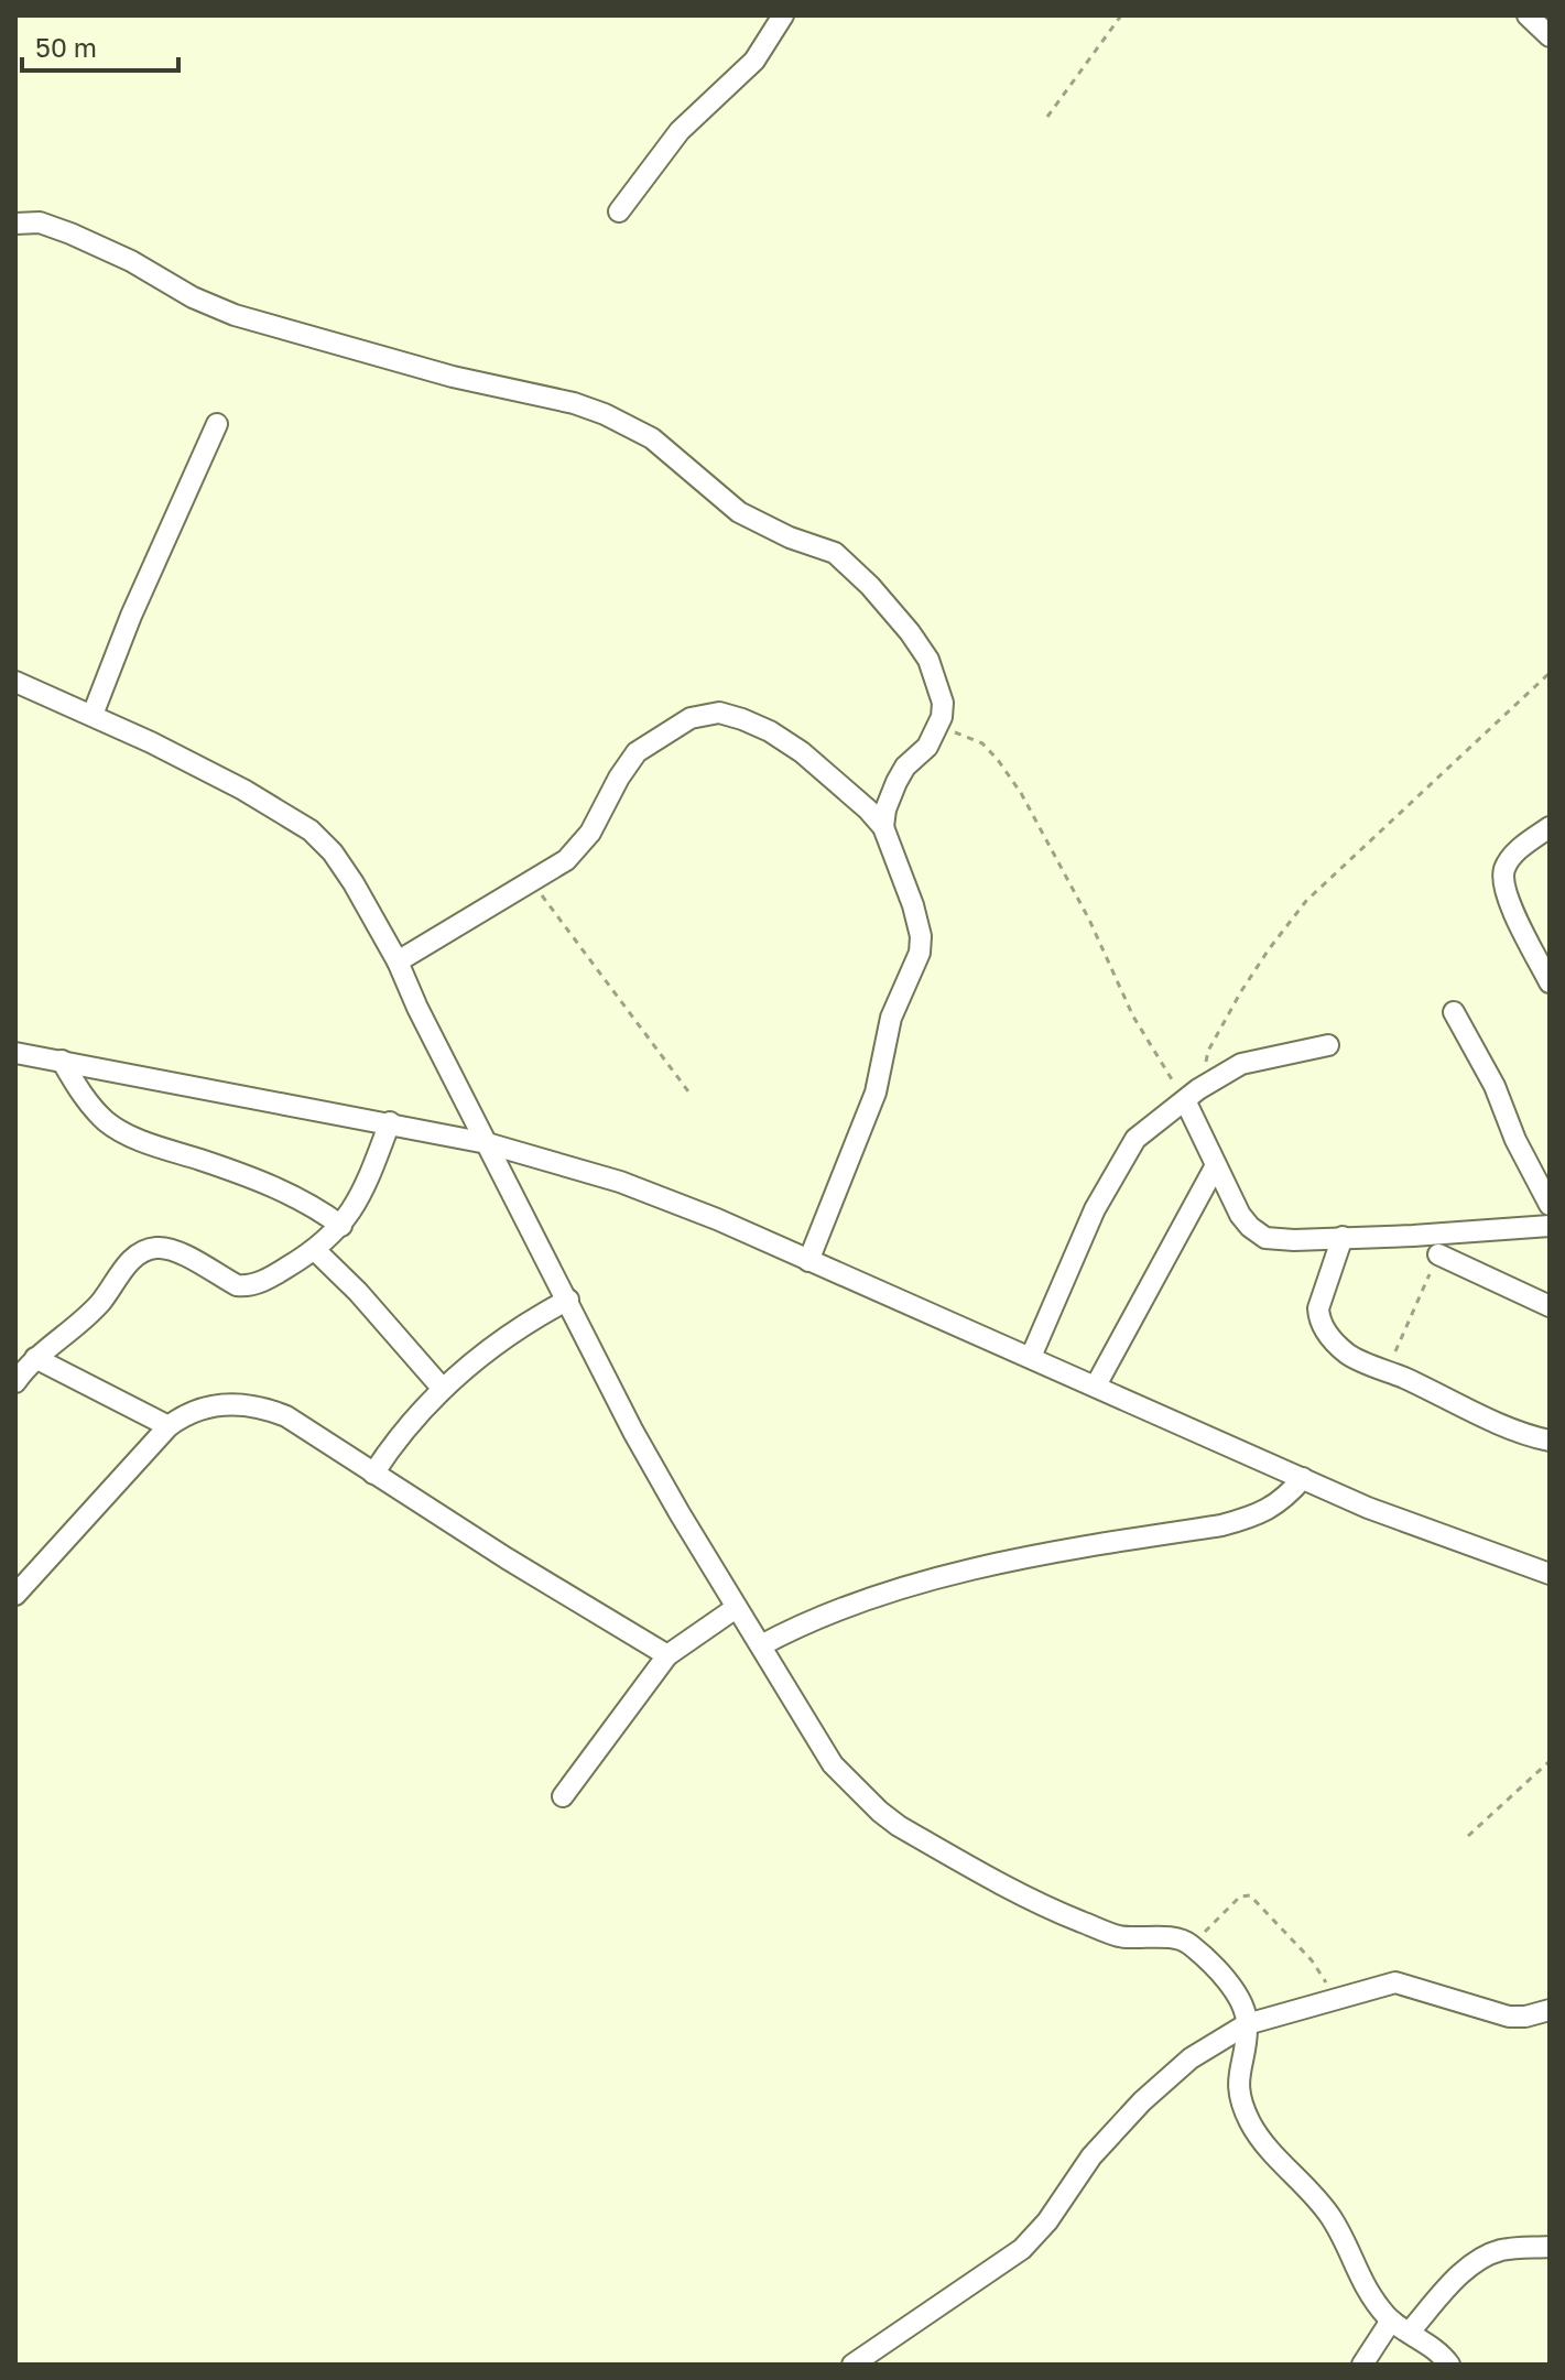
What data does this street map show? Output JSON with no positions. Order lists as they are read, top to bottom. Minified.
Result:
{"scale_bar":"50 m"}
